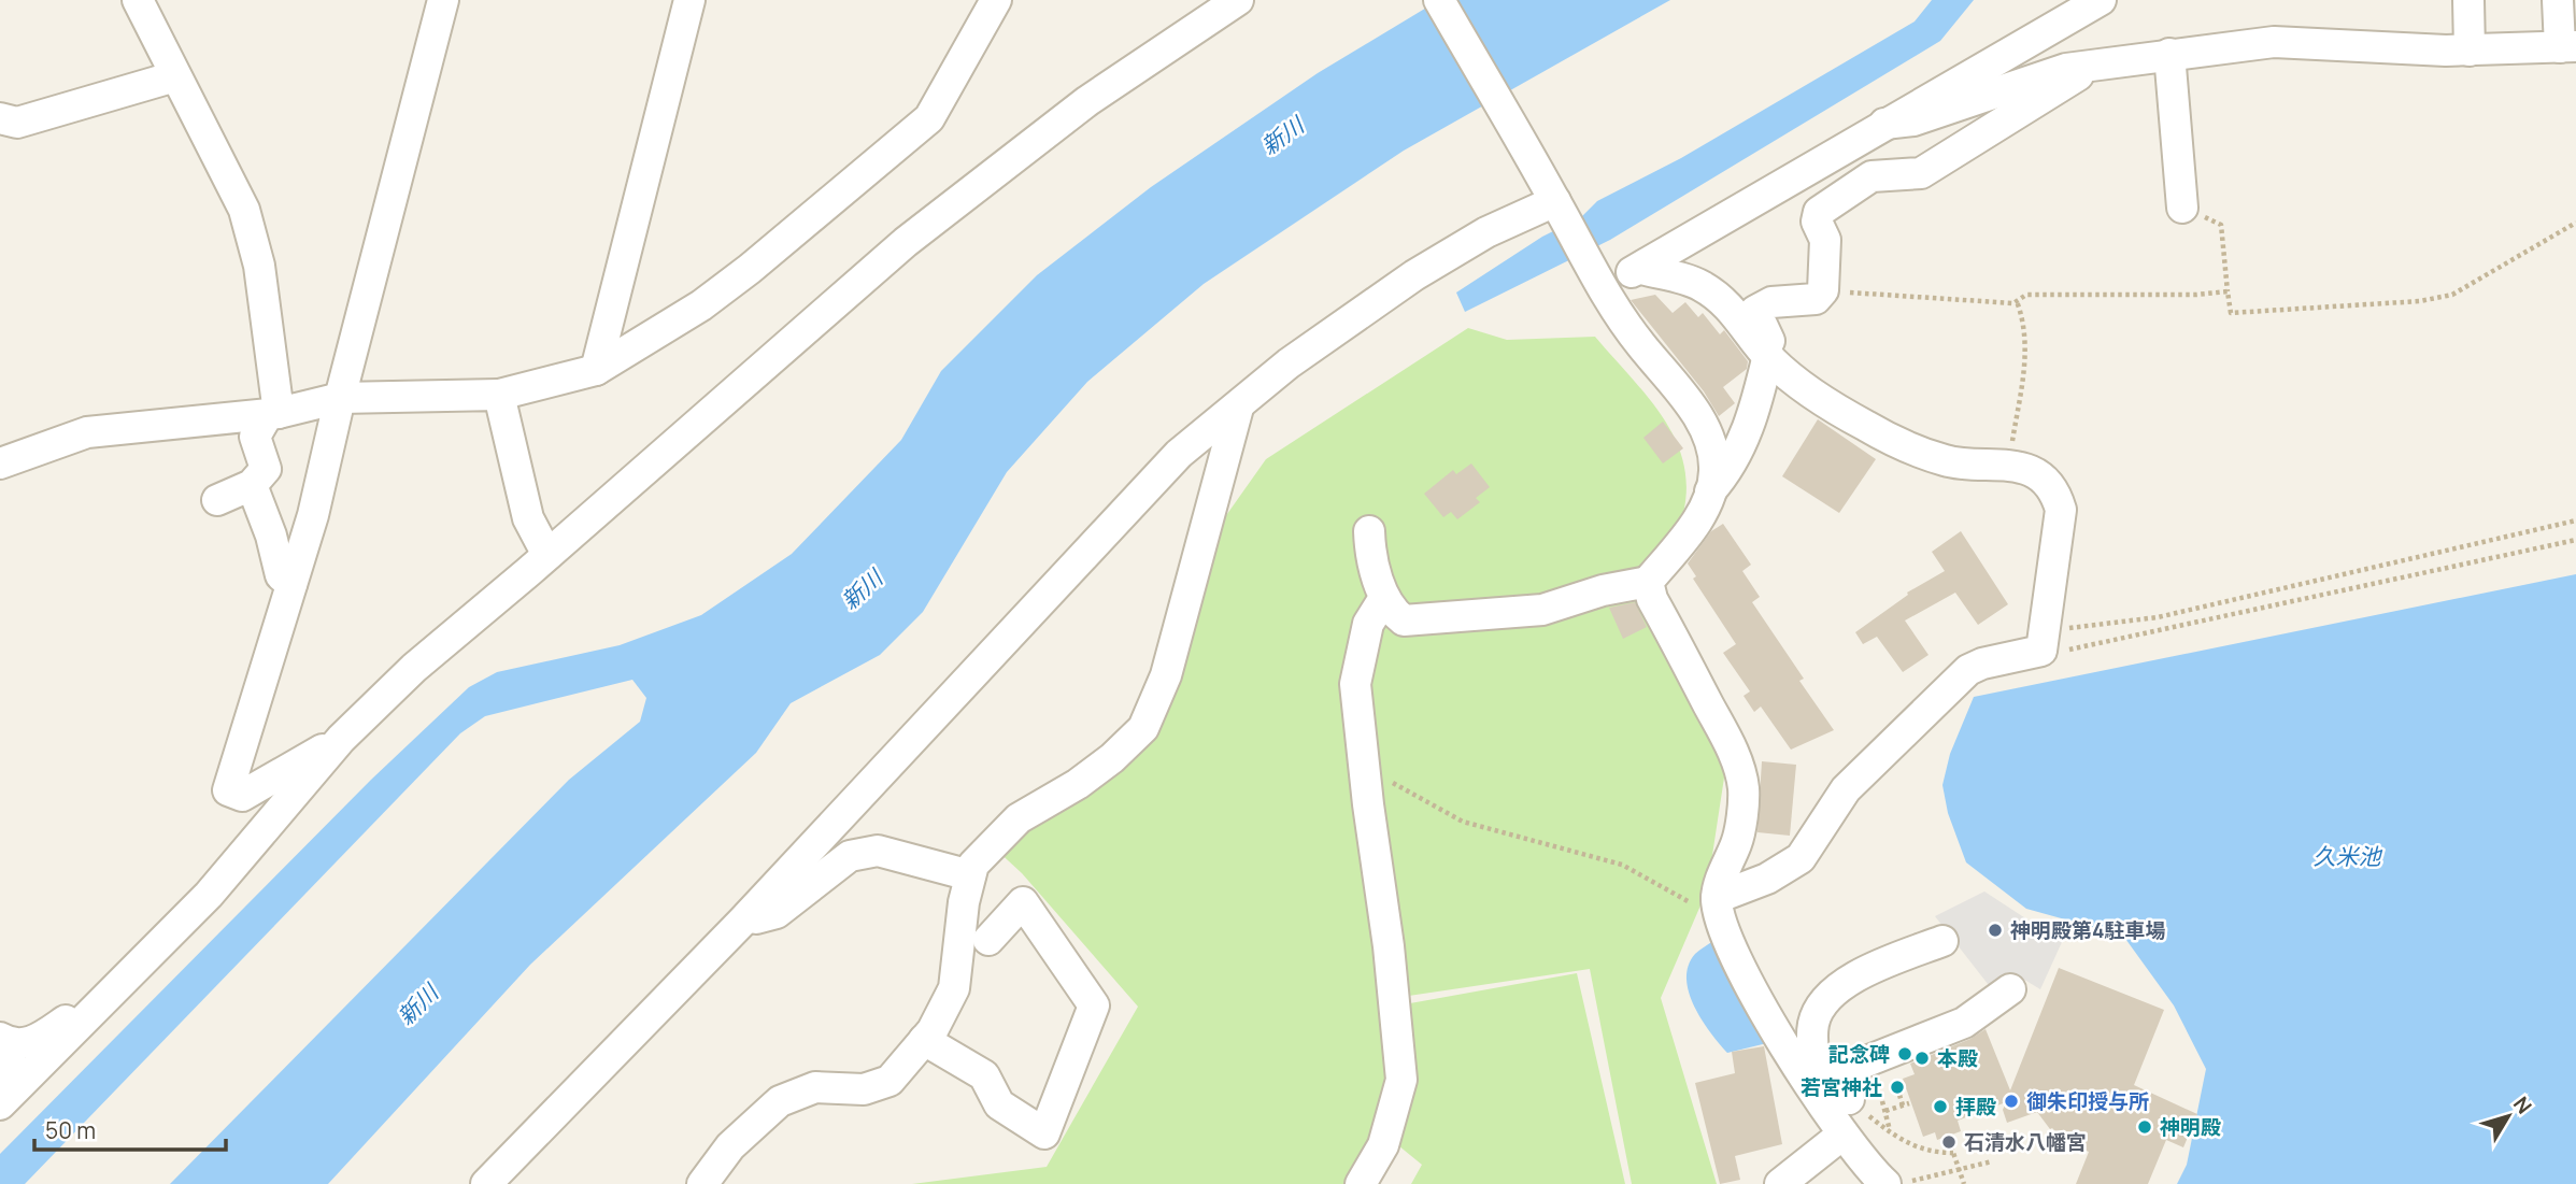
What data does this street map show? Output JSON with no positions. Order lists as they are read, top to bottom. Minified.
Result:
{"water":["新川","久米池"],"places":["神明殿第4駐車場","記念碑","本殿","若宮神社","御朱印授与所","拝殿","神明殿","石清水八幡宮"],"scale_bar":"50 m","north":"top right"}
